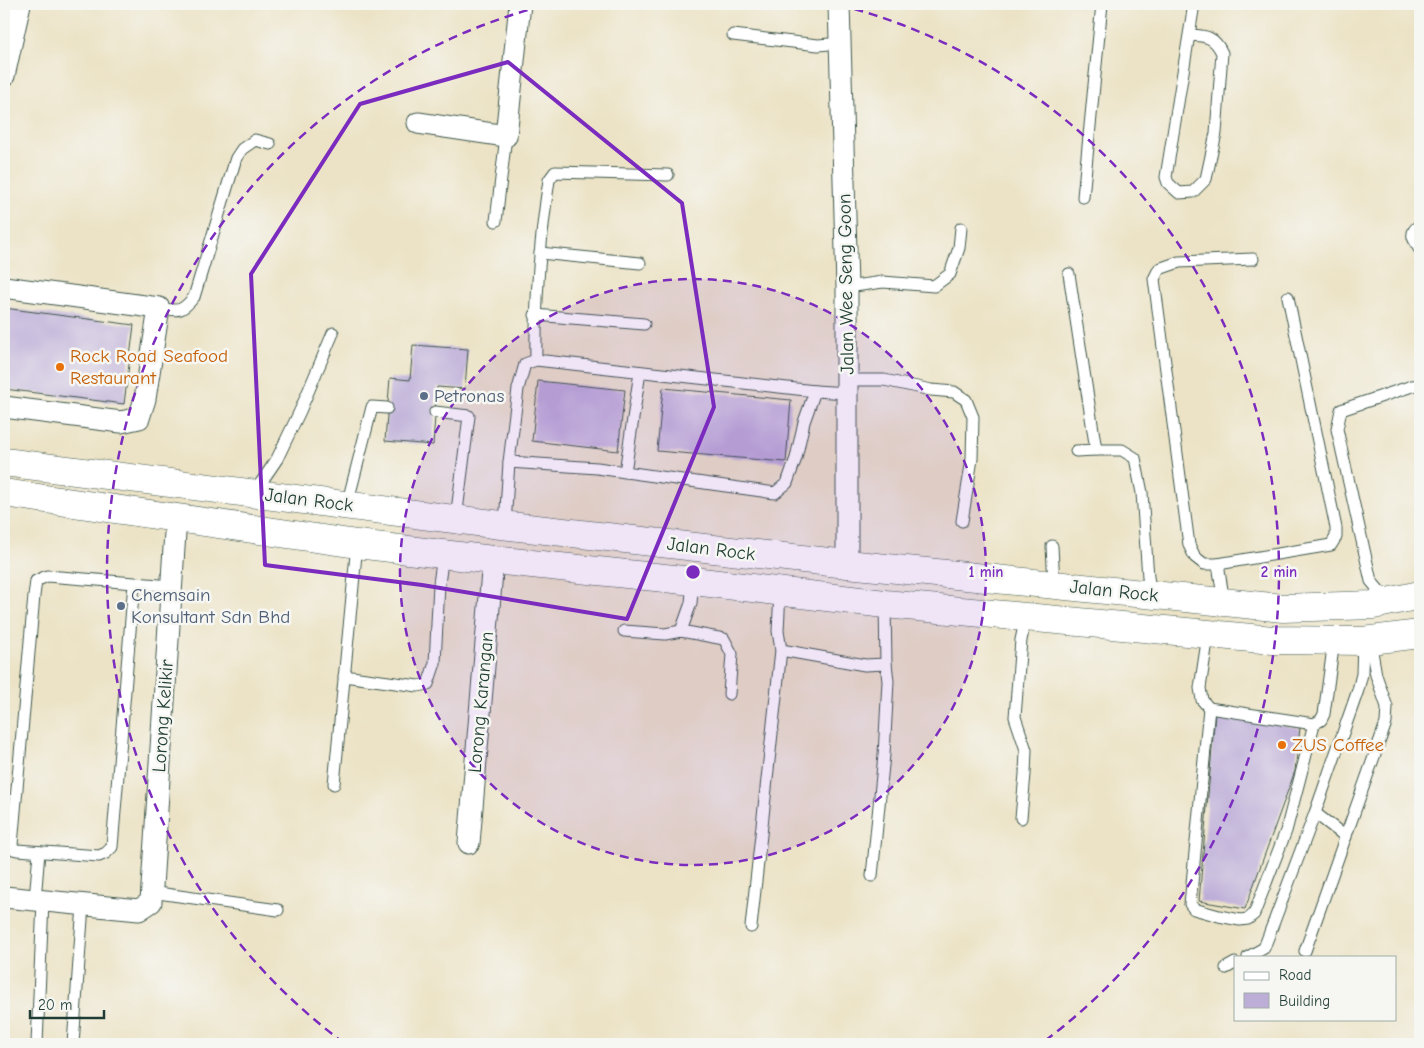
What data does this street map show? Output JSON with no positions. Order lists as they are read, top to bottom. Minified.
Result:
{"streets":{"main road":["Jalan Rock"],"street":["Jalan Wee Seng Goon","Lorong Karangan","Lorong Kelikir"]},"crossings":[["Jalan Wee Seng Goon","Jalan Rock"],["Jalan Rock","Lorong Karangan"],["Jalan Rock","Lorong Kelikir"]],"places":["Rock Road Seafood Restaurant","Petronas","Chemsain Konsultant Sdn Bhd","ZUS Coffee"],"legend":["Road","Building"],"scale_bar":"20 m","rings":["1 min","2 min"]}
